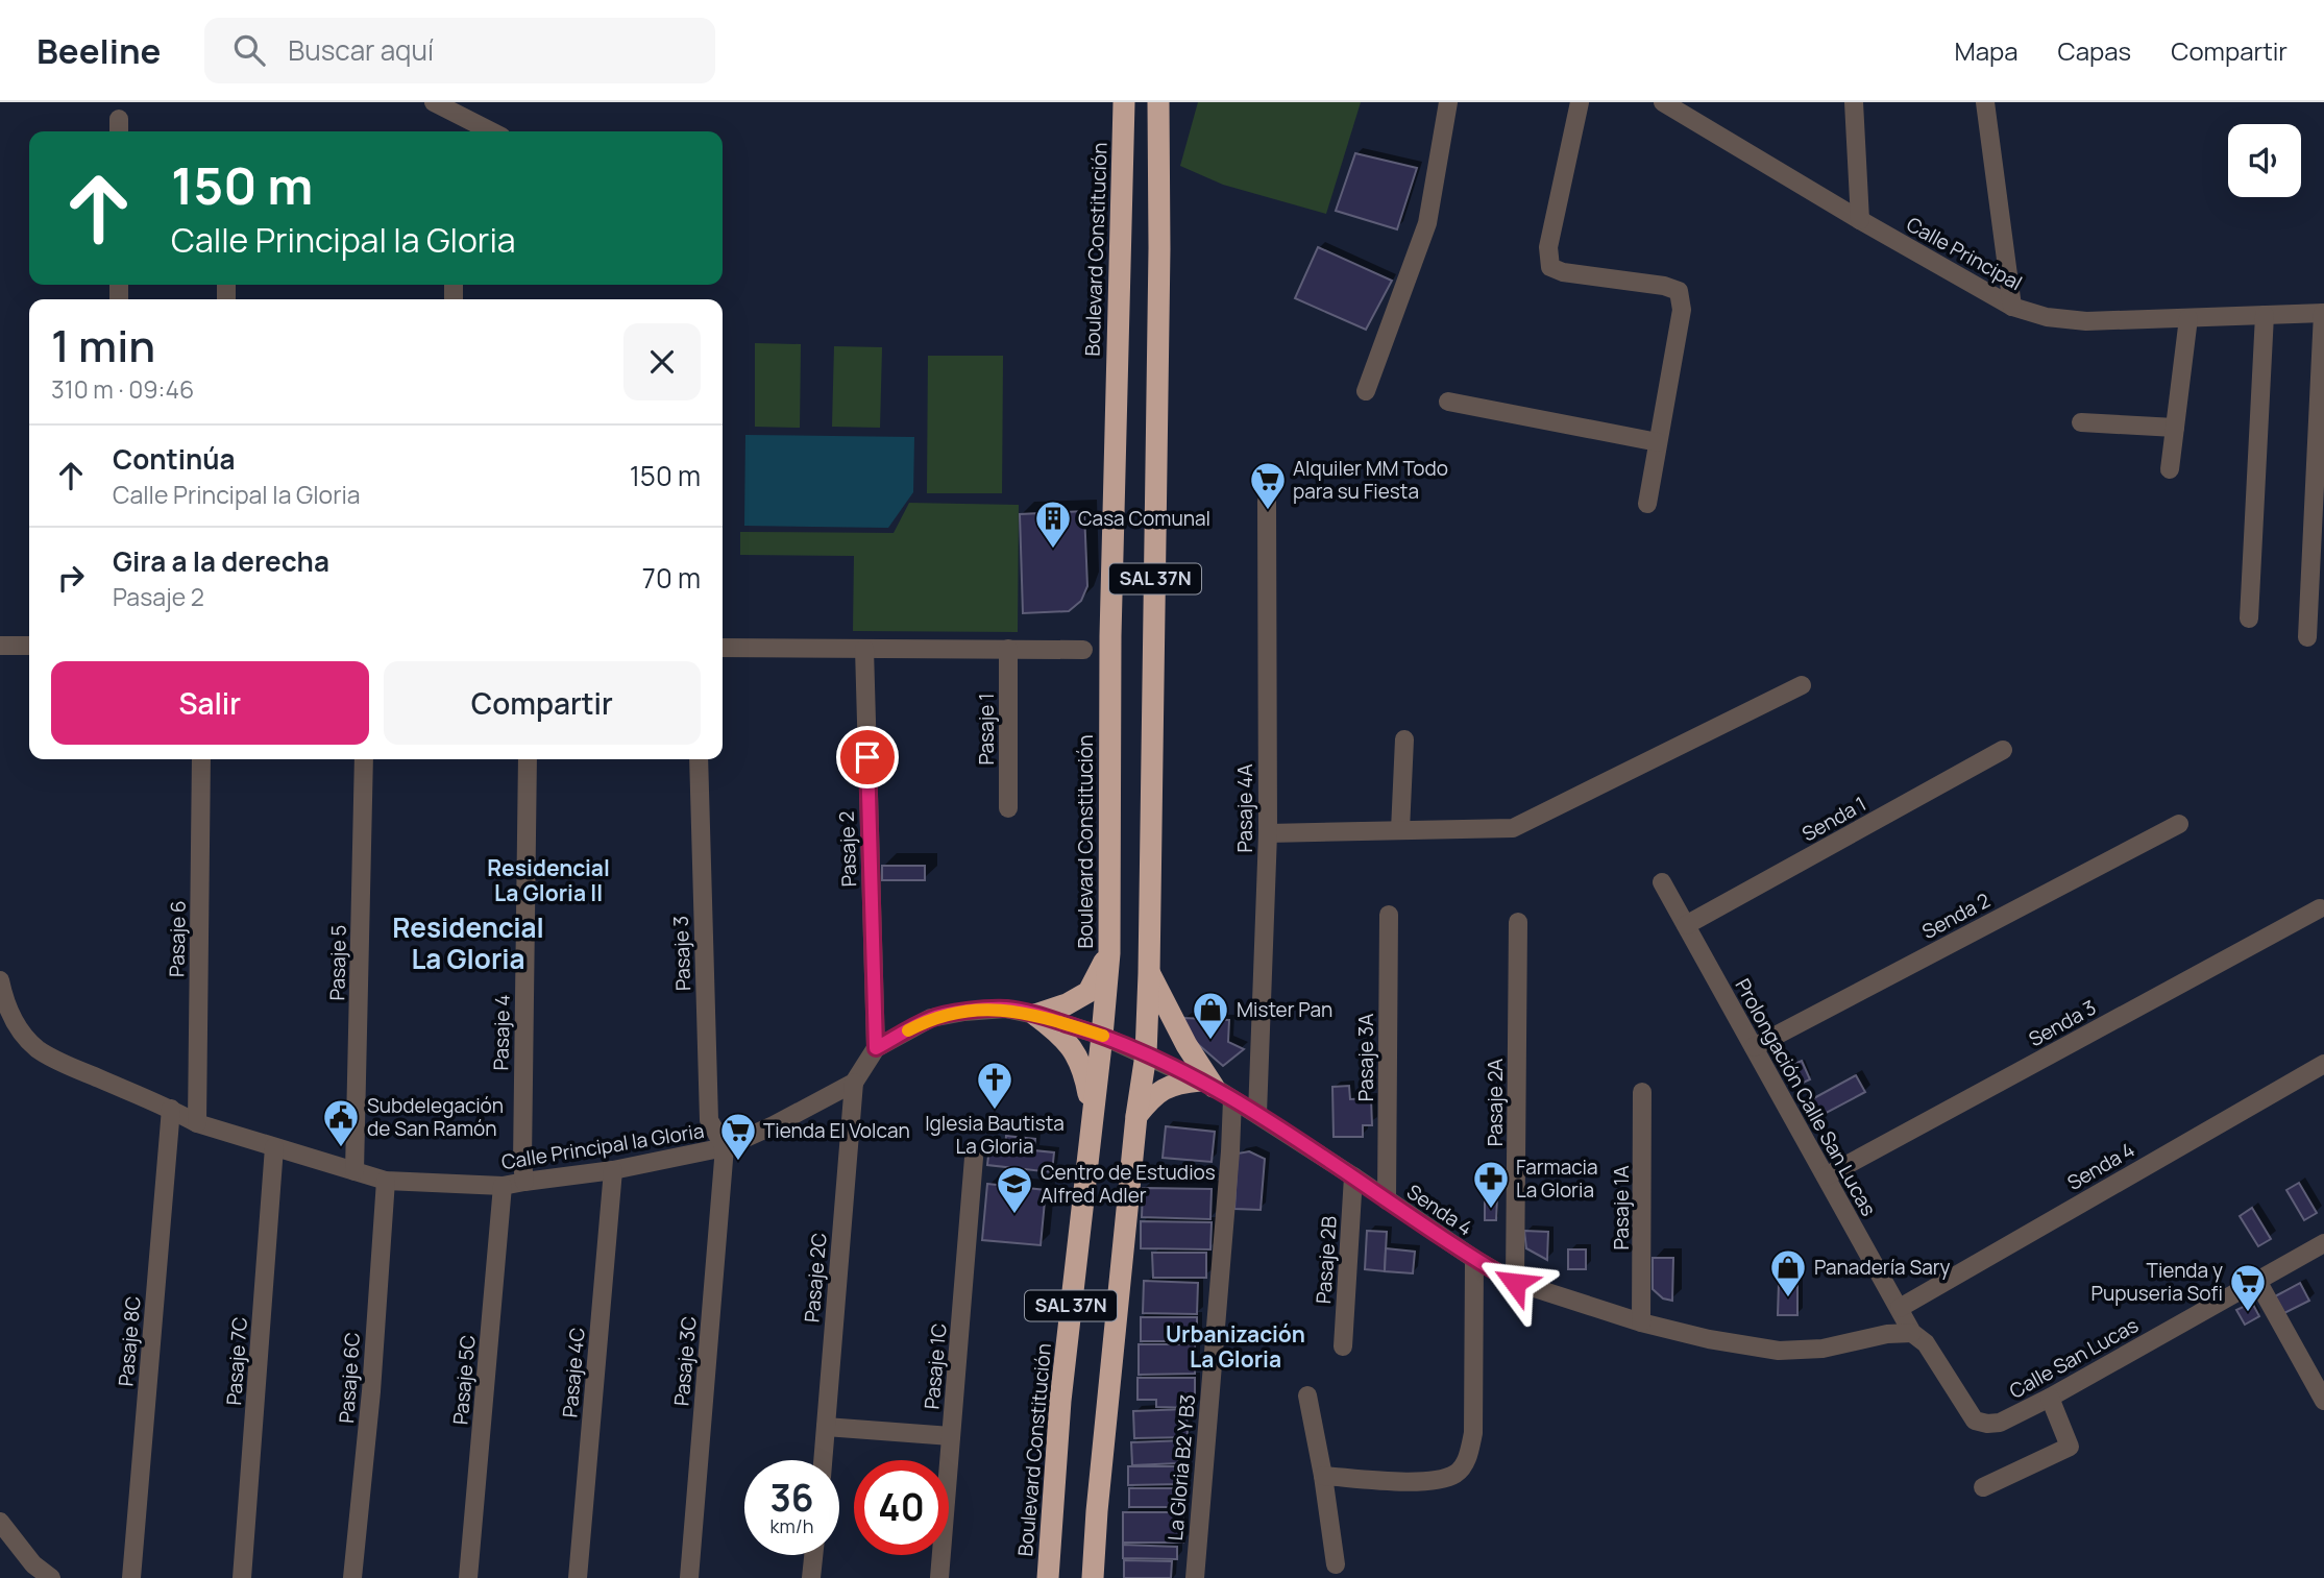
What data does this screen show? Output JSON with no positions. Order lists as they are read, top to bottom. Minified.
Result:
{"streets":{"highway":["Boulevard Constitución","SAL 37N"],"street":["Calle Principal","Pasaje 1","Pasaje 4A","Senda 1","Pasaje 2","Senda 2","Pasaje 6","Pasaje 3","Pasaje 5","Senda 3","Pasaje 4","Pasaje 3A","Prolongación Calle San Lucas","Pasaje 2A","Calle Principal la Gloria","Senda 4","Pasaje 1A","Pasaje 2B","Pasaje 2C","Pasaje 8C","Calle San Lucas","Pasaje 7C","Pasaje 3C","Pasaje 1C","Pasaje 4C","Pasaje 6C","Pasaje 5C","La Gloria B2 Y B3"]},"crossings":[["Boulevard Constitución","Calle Principal la Gloria"],["Boulevard Constitución","Senda 4"],["SAL 37N","Senda 4"],["Pasaje 4A","Senda 4"],["Senda 1","Prolongación Calle San Lucas"],["Pasaje 2","Calle Principal la Gloria"],["Senda 2","Prolongación Calle San Lucas"],["Pasaje 6","Calle Principal la Gloria"],["Pasaje 3","Calle Principal la Gloria"],["Pasaje 3","Pasaje 3C"],["Pasaje 5","Calle Principal la Gloria"],["Senda 3","Prolongación Calle San Lucas"],["Pasaje 4","Calle Principal la Gloria"],["Pasaje 3A","Senda 4"],["Prolongación Calle San Lucas","Senda 4"],["Prolongación Calle San Lucas","Calle San Lucas"],["Pasaje 2A","Senda 4"],["Calle Principal la Gloria","Senda 4"],["Calle Principal la Gloria","Pasaje 2C"],["Calle Principal la Gloria","Pasaje 8C"],["Calle Principal la Gloria","Pasaje 7C"],["Calle Principal la Gloria","Pasaje 3C"],["Calle Principal la Gloria","Pasaje 4C"],["Calle Principal la Gloria","Pasaje 6C"],["Calle Principal la Gloria","Pasaje 5C"],["Senda 4","Pasaje 1A"],["Senda 4","Pasaje 2B"],["Senda 4","Calle San Lucas"],["Senda 4","La Gloria B2 Y B3"]],"districts":["Residencial La Gloria II","Residencial La Gloria","Urbanización La Gloria"],"places":{"supermarket":["Alquiler MM Todo para su Fiesta","Tienda El Volcan","Tienda y Pupuseria Sofi"],"building":["Casa Comunal"],"shop":["Mister Pan","Panadería Sary"],"church":["Iglesia Bautista La Gloria"],"public building":["Subdelegación de San Ramón"],"pharmacy":["Farmacia La Gloria"],"school or university":["Centro de Estudios Alfred Adler"]},"page":{"header":"Beeline","search":"Buscar aquí","nav":["Mapa","Capas","Compartir"],"turn":["150 m","Calle Principal la Gloria"],"heading":["1 min","310 m · 09:46"],"list":[{"name":"Continúa","note":"Calle Principal la Gloria","value":"150 m"},{"name":"Gira a la derecha","note":"Pasaje 2","value":"70 m"}],"buttons":["Salir","Compartir"],"speed":"36 km/h","limit":"40"}}
